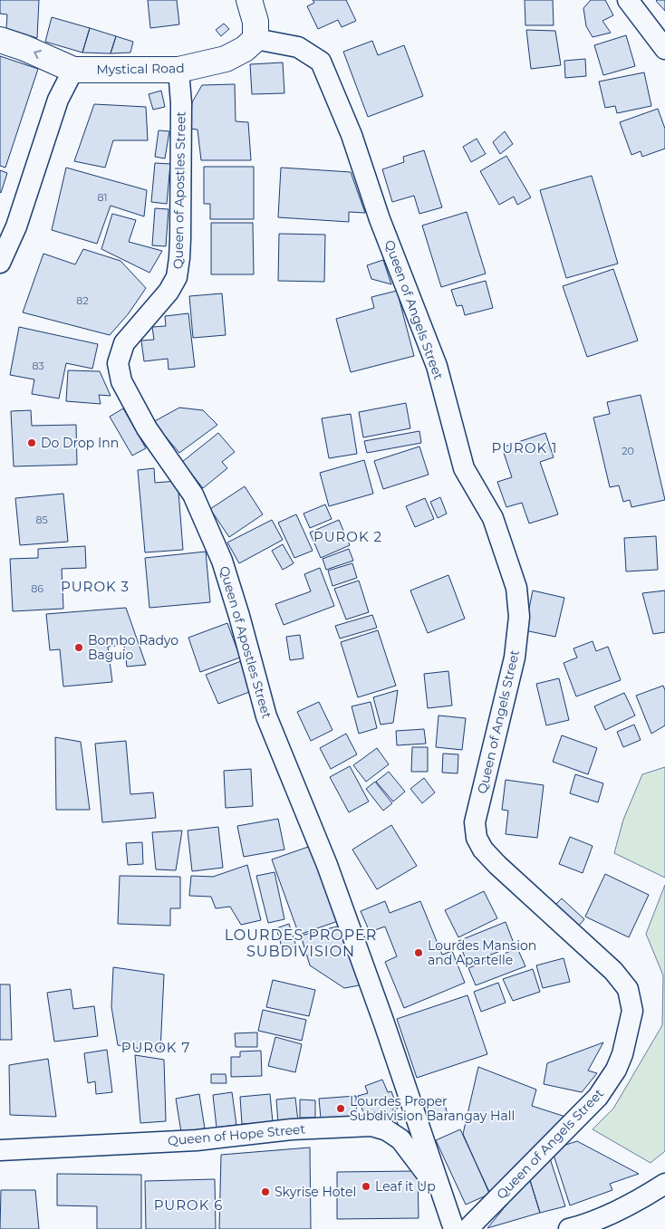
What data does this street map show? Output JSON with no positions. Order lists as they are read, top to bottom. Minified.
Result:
{"streets":{"street":["Mystical Road","Queen of Apostles Street","Queen of Angels Street","Queen of Hope Street"]},"crossings":[["Mystical Road","Queen of Apostles Street"],["Mystical Road","Queen of Angels Street"],["Queen of Apostles Street","Queen of Hope Street"]],"districts":["PUROK 1","PUROK 2","PUROK 3","LOURDES PROPER SUBDIVISION","PUROK 7","PUROK 6"],"places":["Do Drop Inn","Bombo Radyo Baguio","Lourdes Mansion and Apartelle","Lourdes Proper Subdivision Barangay Hall","Leaf it Up","Skyrise Hotel"],"house_numbers":["81","82","83","20","85","86"]}
